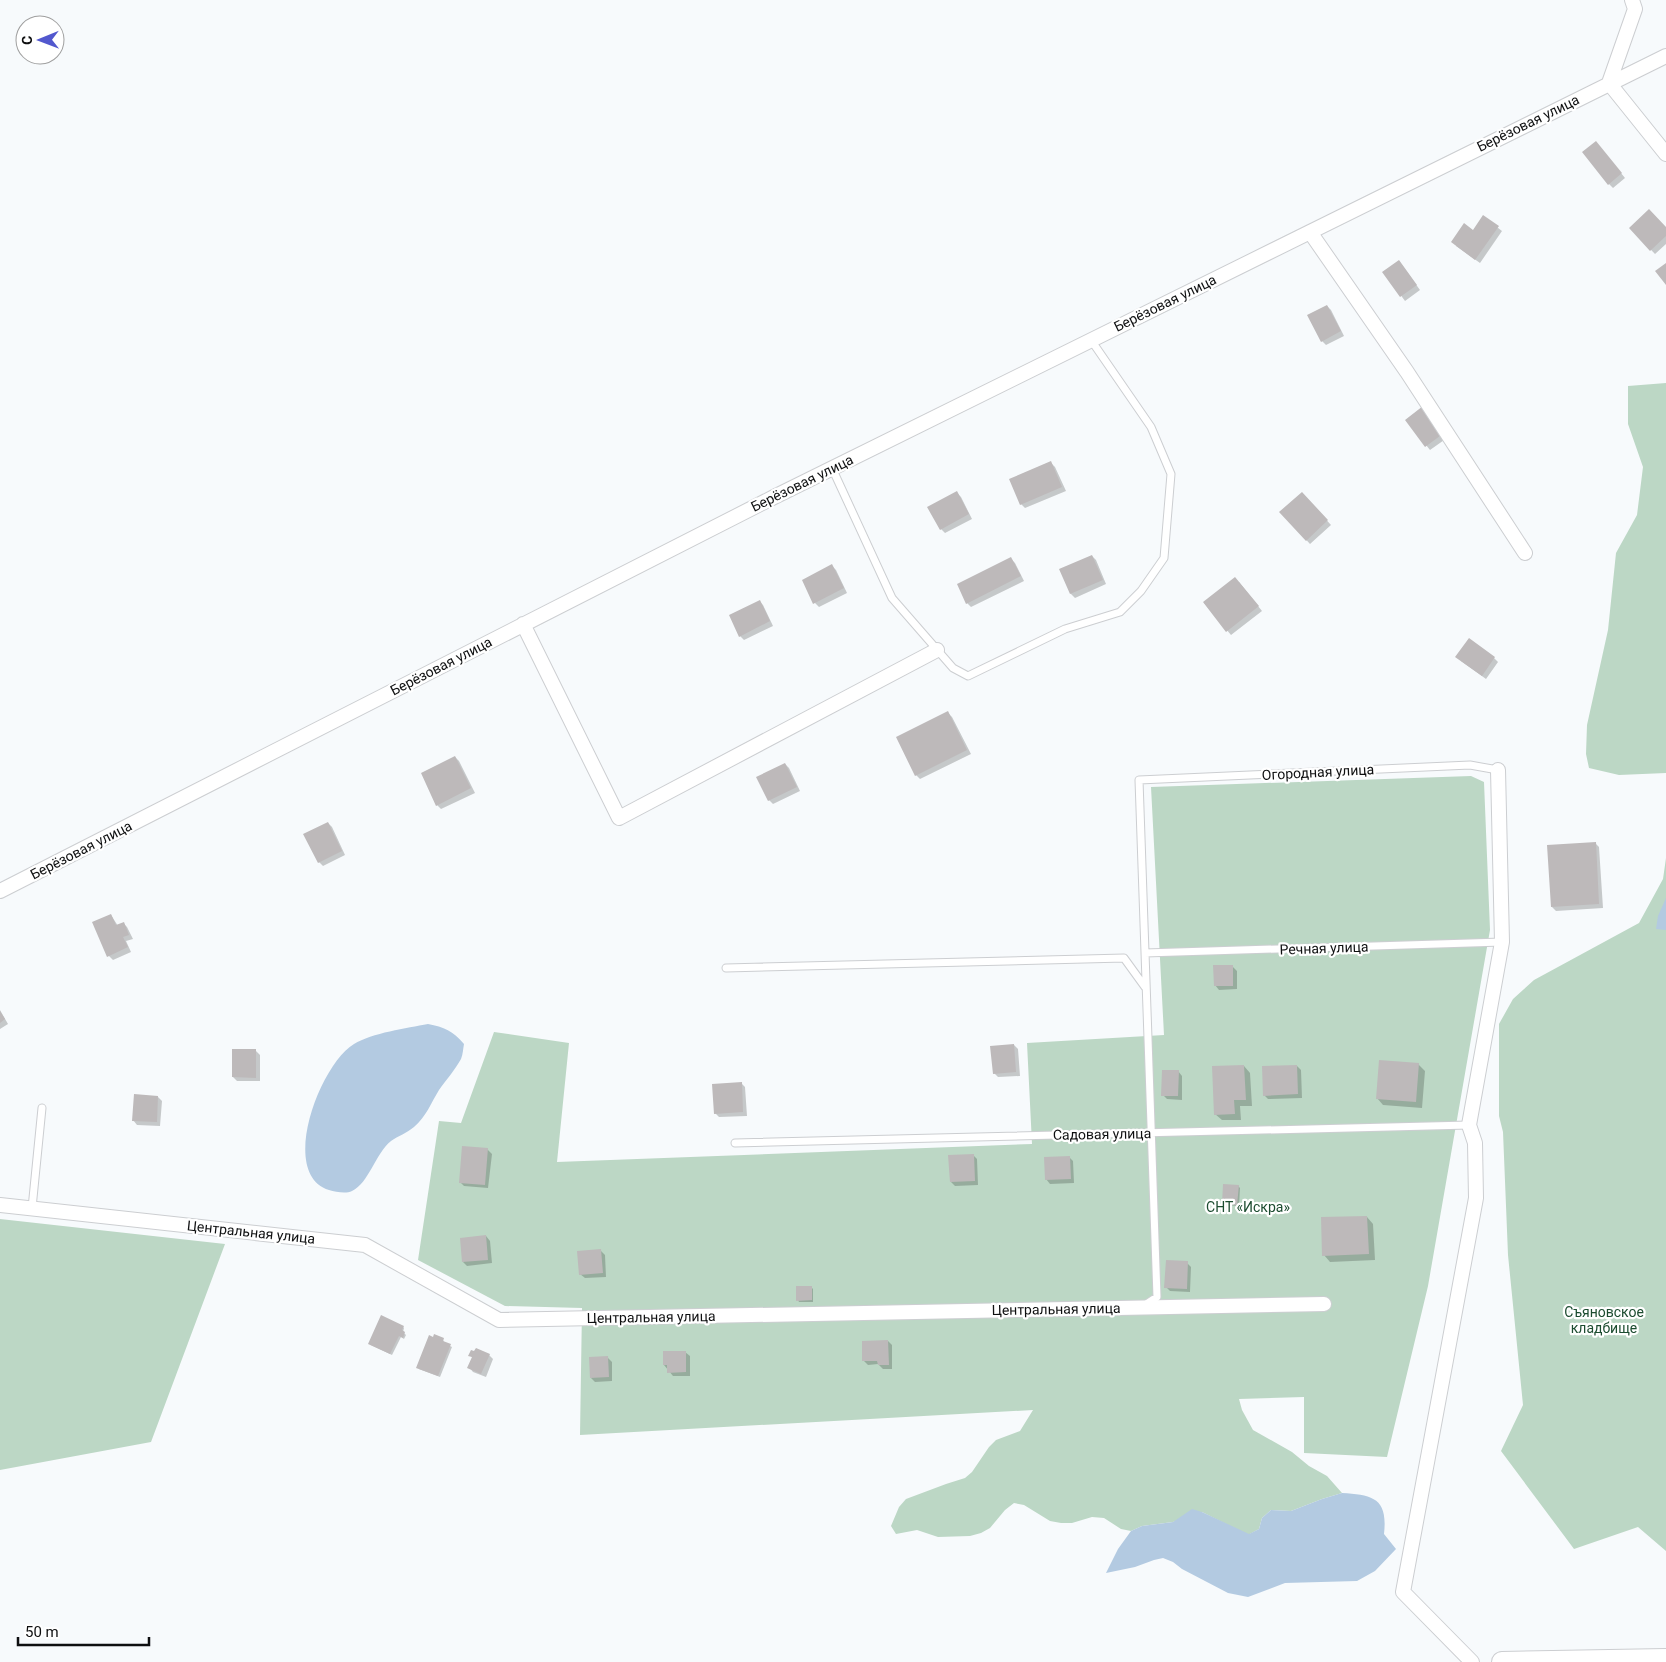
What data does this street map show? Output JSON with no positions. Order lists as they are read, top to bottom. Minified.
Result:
{"streets":{"street":["Берёзовая улица","Центральная улица"],"lane":["Огородная улица","Речная улица","Садовая улица"]},"crossings":[["Огородная улица","Речная улица"]],"parks":["СНТ «Искра»","Съяновское кладбище"],"scale_bar":"50 m","north":"left"}
